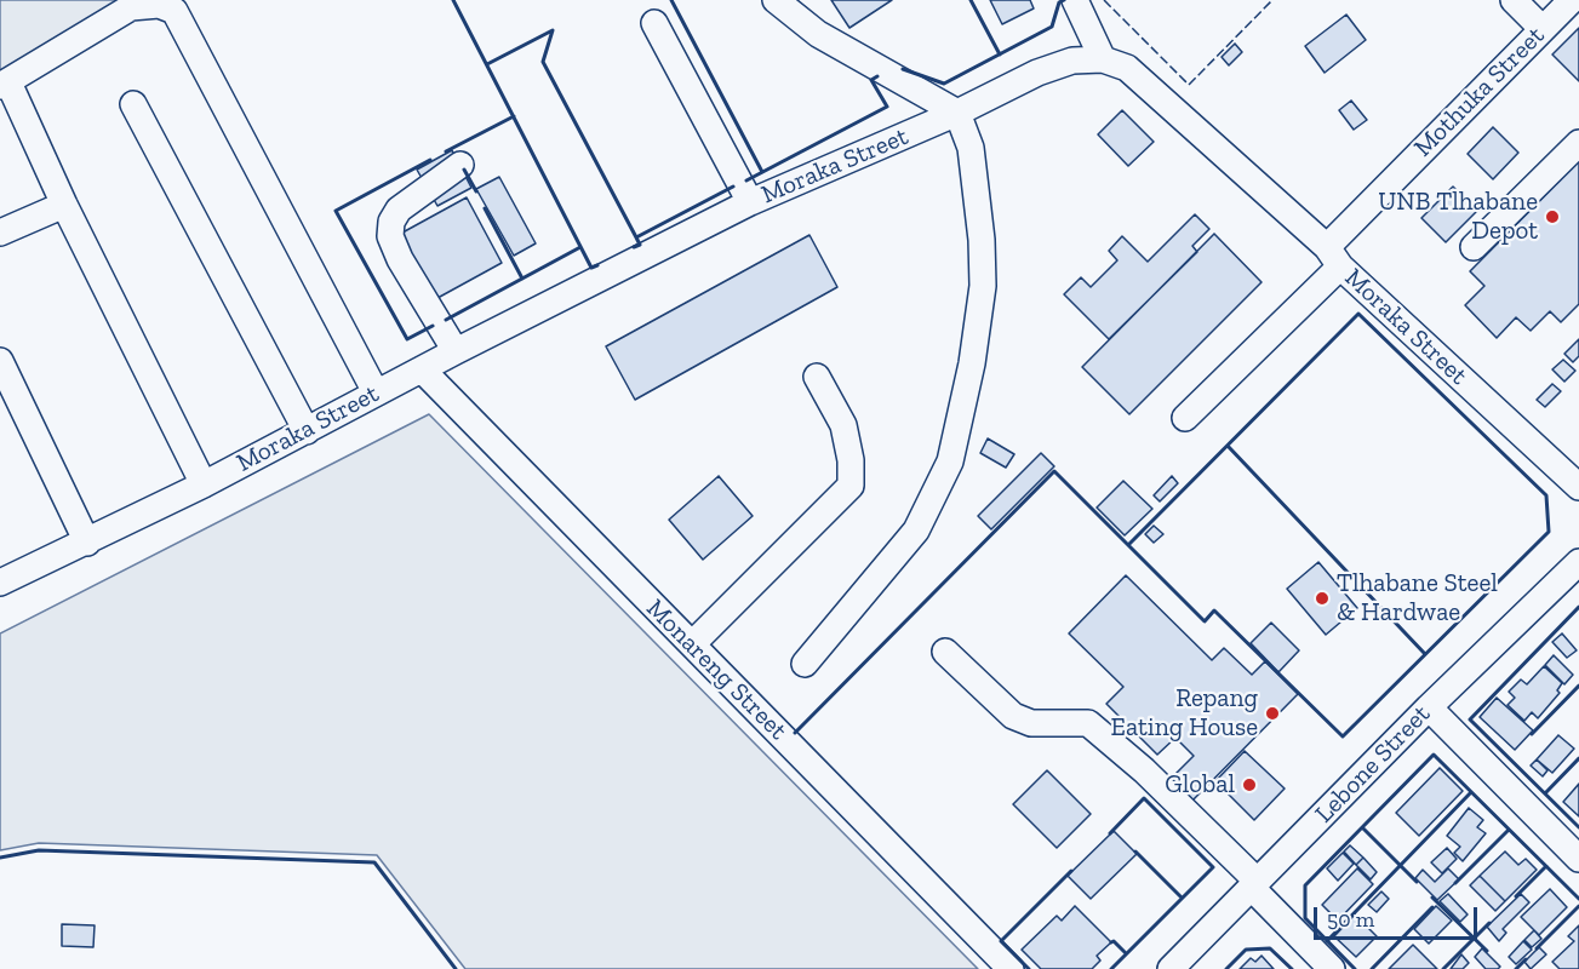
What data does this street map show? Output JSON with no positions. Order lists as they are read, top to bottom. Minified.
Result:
{"streets":{"street":["Mothuka Street","Moraka Street","Monareng Street","Lebone Street"]},"crossings":[["Mothuka Street","Moraka Street"],["Moraka Street","Monareng Street"]],"places":["UNB Tlhabane Depot","Tlhabane Steel & Hardwae","Repang Eating House","Global"],"scale_bar":"50 m"}
